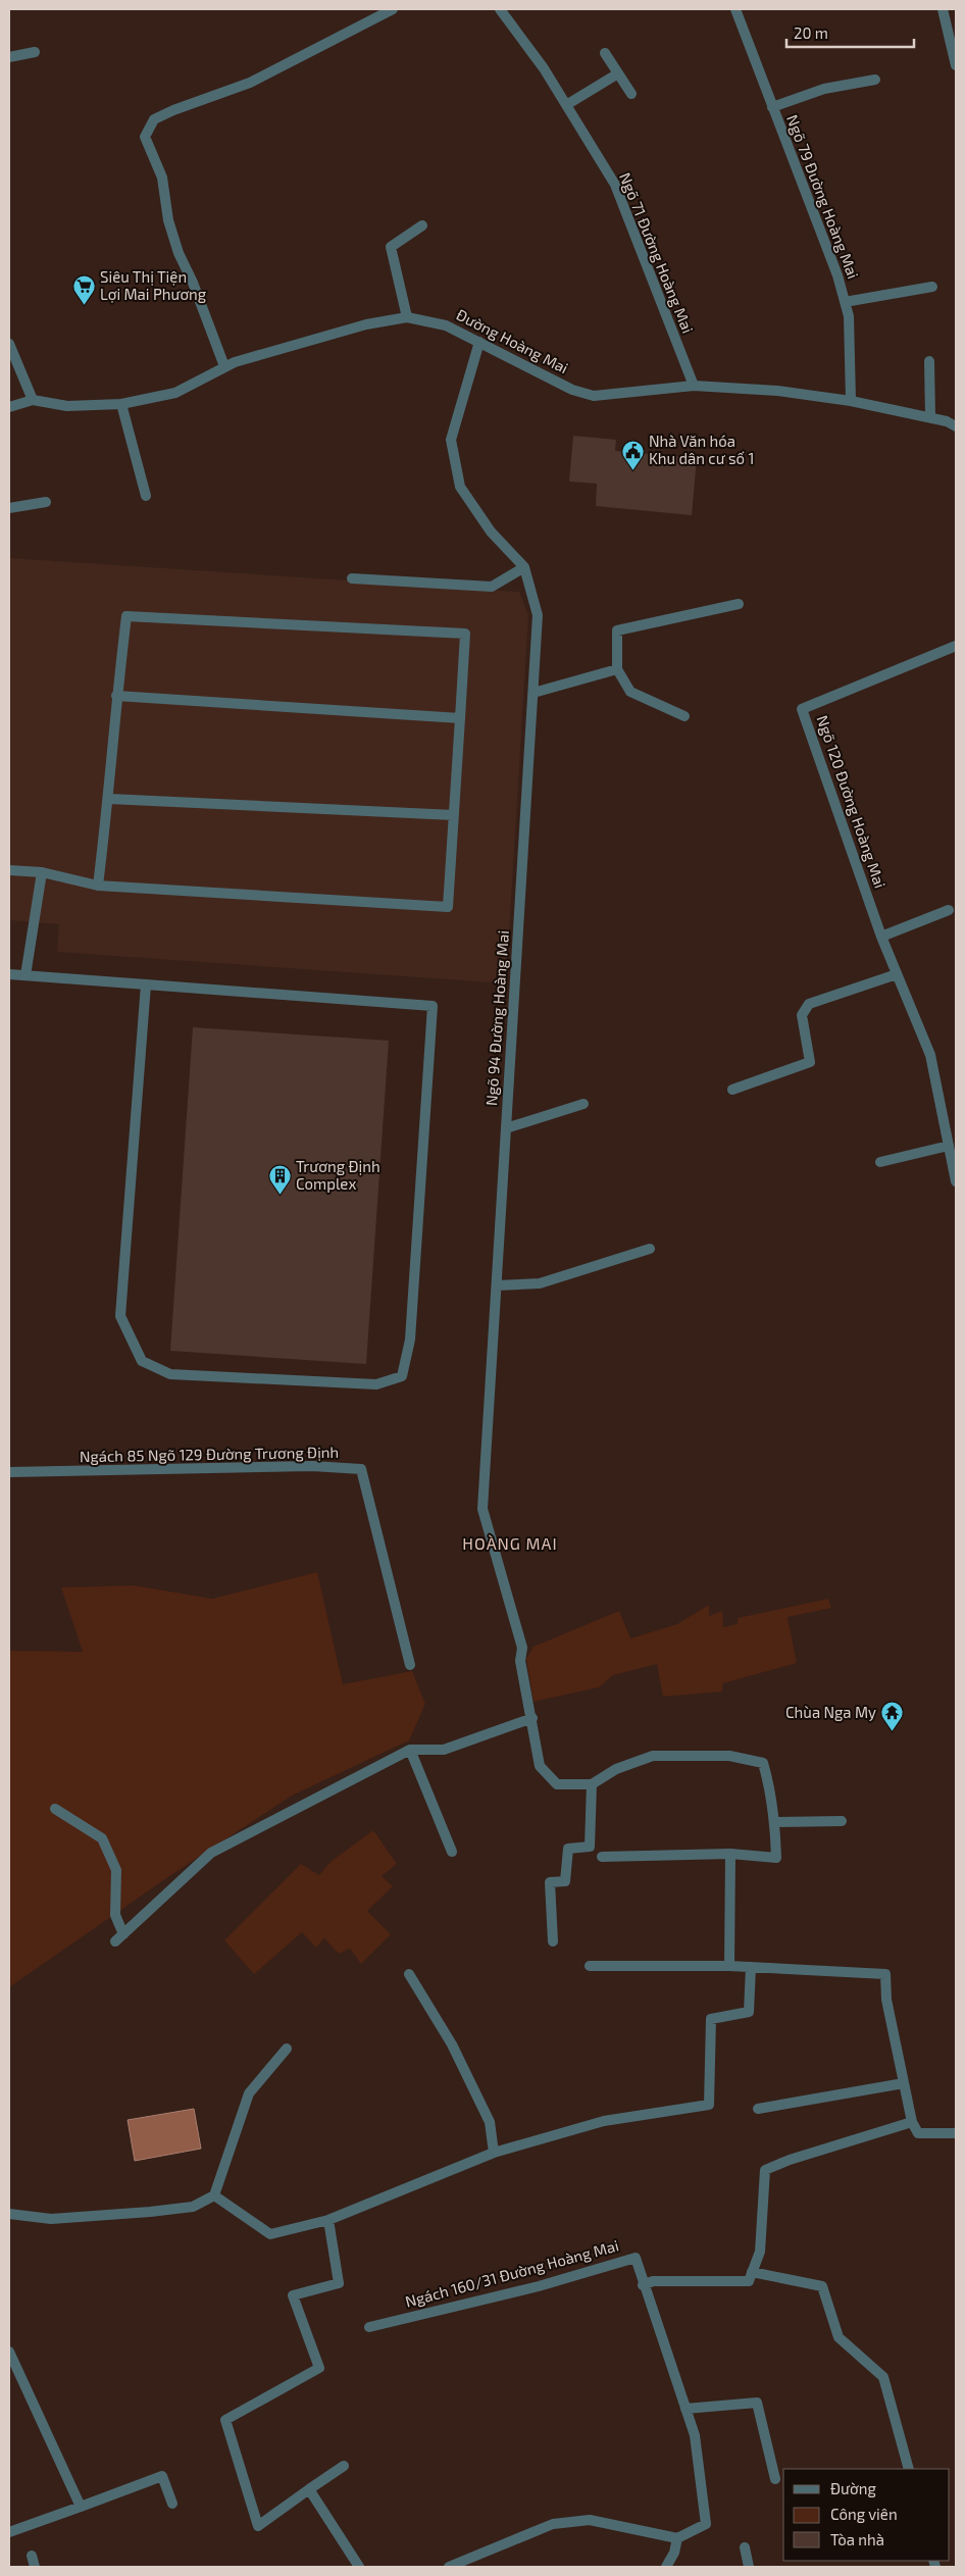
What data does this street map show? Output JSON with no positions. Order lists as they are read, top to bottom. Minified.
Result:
{"streets":{"street":["Ngõ 79 Đường Hoàng Mai","Ngõ 71 Đường Hoàng Mai","Đường Hoàng Mai","Ngõ 120 Đường Hoàng Mai","Ngõ 94 Đường Hoàng Mai","Ngách 85 Ngõ 129 Đường Trương Định","Ngách 160/31 Đường Hoàng Mai"]},"crossings":[["Ngõ 79 Đường Hoàng Mai","Đường Hoàng Mai"],["Ngõ 71 Đường Hoàng Mai","Đường Hoàng Mai"],["Đường Hoàng Mai","Ngõ 94 Đường Hoàng Mai"]],"districts":["HOÀNG MAI"],"places":{"supermarket":["Siêu Thị Tiện Lợi Mai Phương"],"public building":["Nhà Văn hóa Khu dân cư số 1"],"building":["Trương Định Complex"],"temple":["Chùa Nga My"]},"legend":["Đường","Công viên","Tòa nhà"],"scale_bar":"20 m"}
